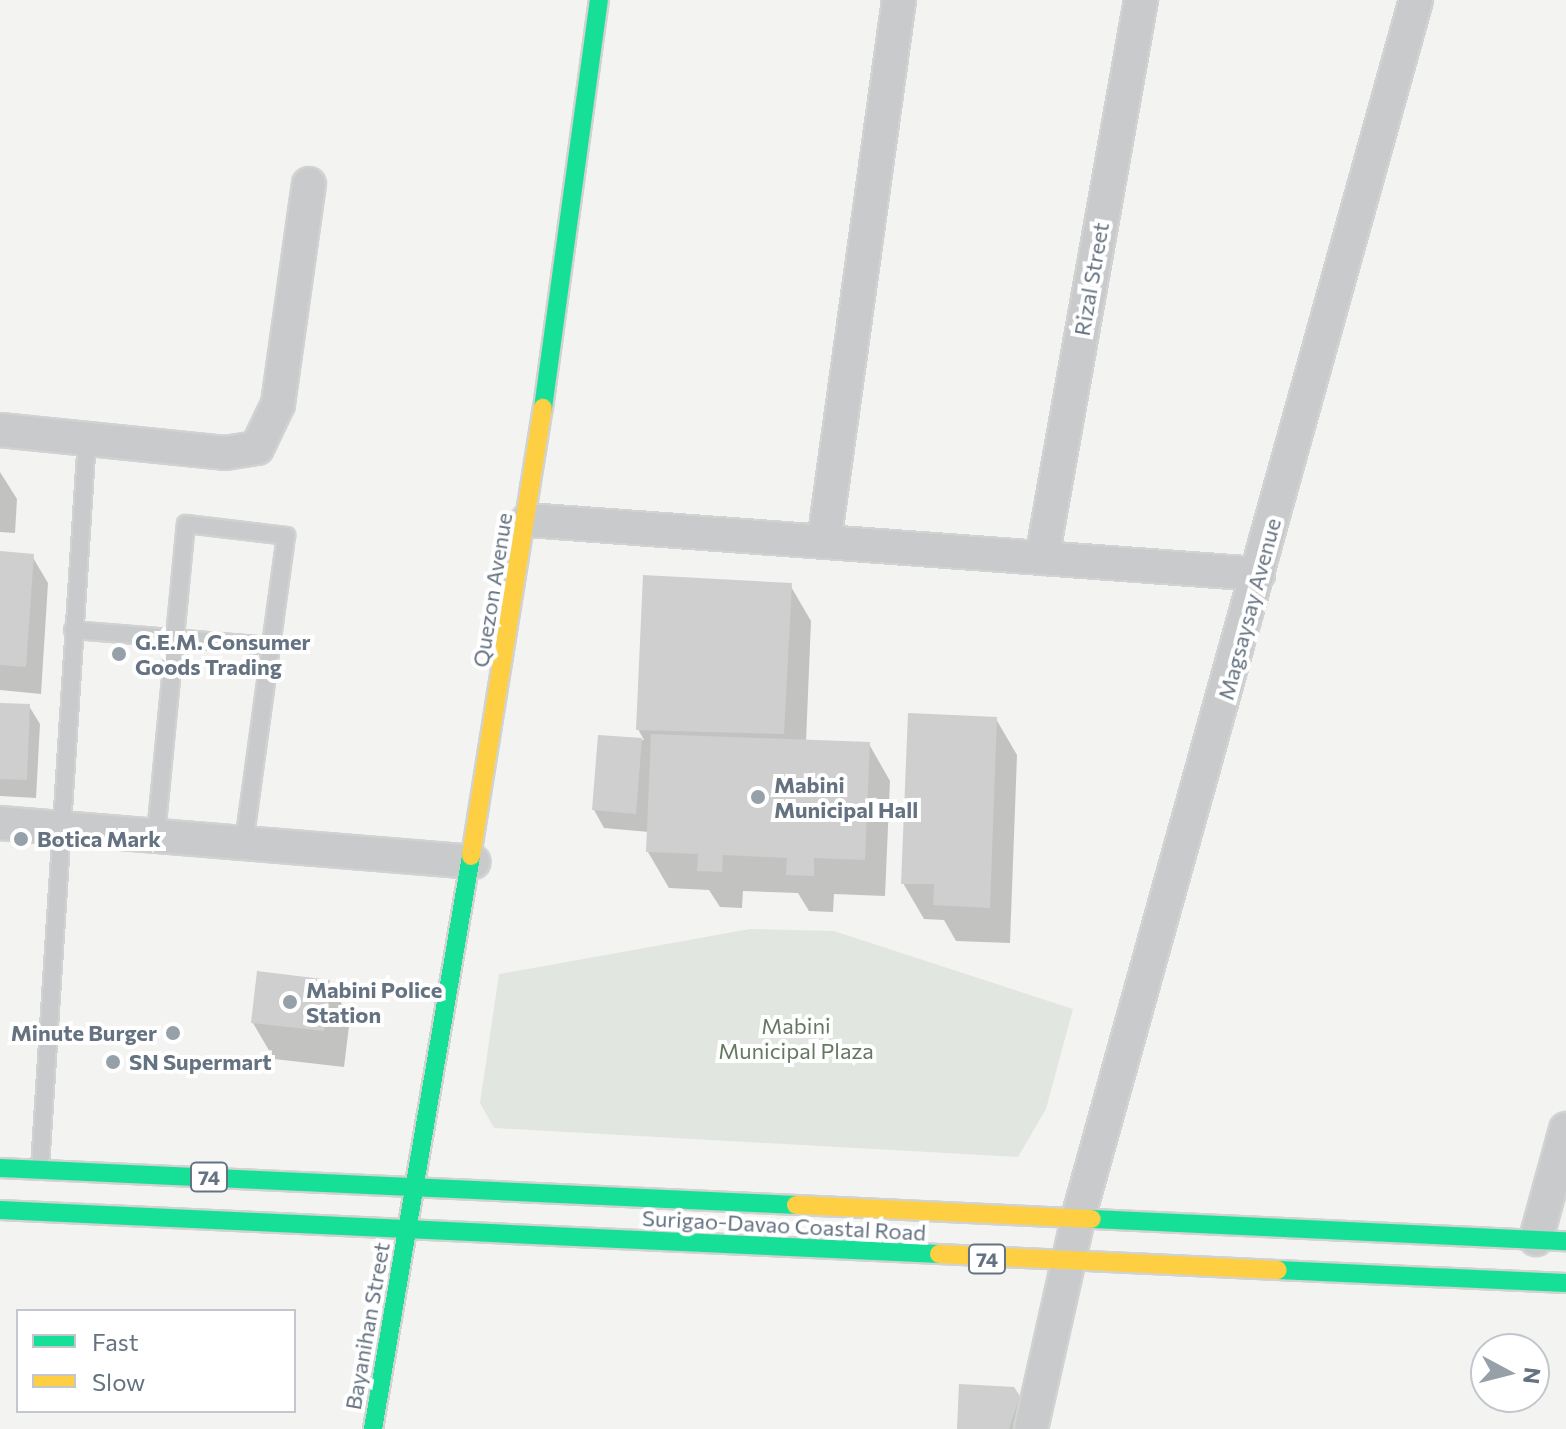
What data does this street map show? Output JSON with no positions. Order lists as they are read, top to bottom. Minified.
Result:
{"streets":{"main road":["Quezon Avenue","74","Surigao-Davao Coastal Road","Bayanihan Street"],"street":["Rizal Street","Magsaysay Avenue"]},"crossings":[["Quezon Avenue","Surigao-Davao Coastal Road"],["Quezon Avenue","Bayanihan Street"],["Magsaysay Avenue","Surigao-Davao Coastal Road"],["Surigao-Davao Coastal Road","Bayanihan Street"]],"parks":["Mabini Municipal Plaza"],"places":["G.E.M. Consumer Goods Trading","Mabini Municipal Hall","Botica Mark","Mabini Police Station","Minute Burger","SN Supermart"],"legend":["Fast","Slow"],"north":"right"}
